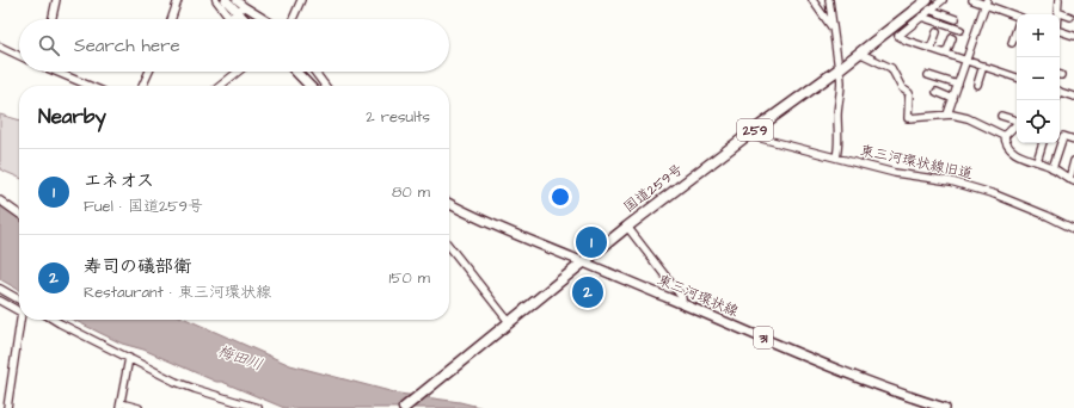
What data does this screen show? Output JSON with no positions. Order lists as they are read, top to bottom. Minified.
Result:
{"streets":{"highway":["259","国道259号"],"main road":["東三河環状線","31"],"street":["東三河環状線旧道"]},"crossings":[["東三河環状線旧道","国道259号"],["国道259号","東三河環状線"]],"water":["梅田川"],"page":{"map_buttons":["+","−"],"search":"Search here","heading":["Nearby","2 results"],"list":[{"mark":"1","name":"エネオス","note":"Fuel · 国道259号","value":"80 m"},{"mark":"2","name":"寿司の礒部衛","note":"Restaurant · 東三河環状線","value":"150 m"}],"pins":["1","2"]}}
